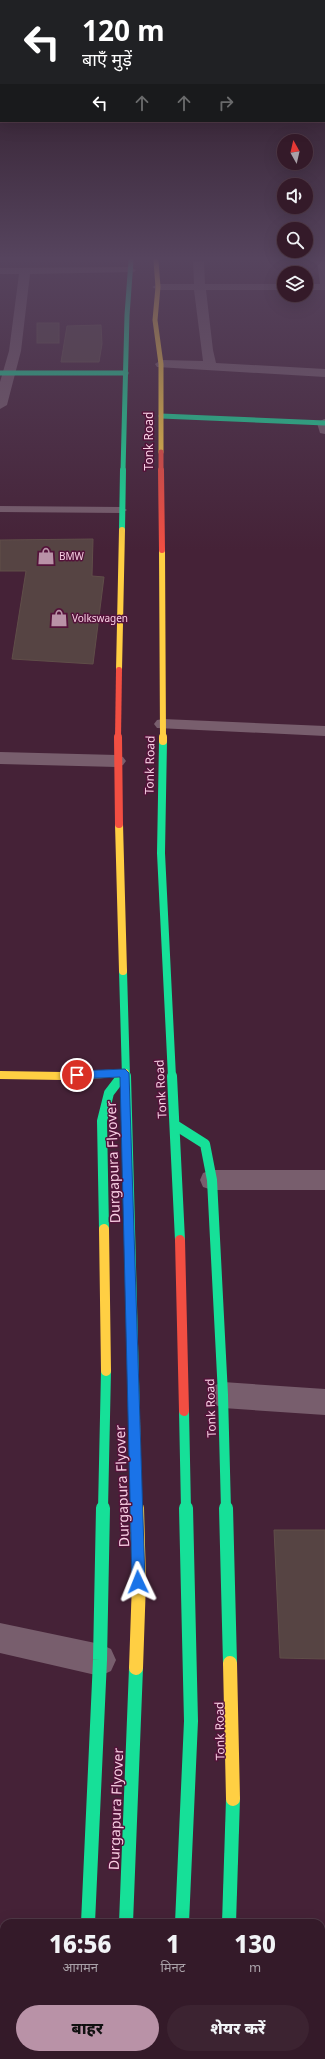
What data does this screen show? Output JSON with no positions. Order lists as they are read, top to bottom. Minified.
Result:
{"streets":{"main road":["Tonk Road","Durgapura Flyover"]},"crossings":[["Tonk Road","Durgapura Flyover"]],"places":{"shop":["BMW","Volkswagen"]},"north":"top","page":{"turn":["120 m","बाएँ मुड़ें"],"eta":["16:56","आगमन","1","मिनट","130","m"],"buttons":["बाहर","शेयर करें"]}}
